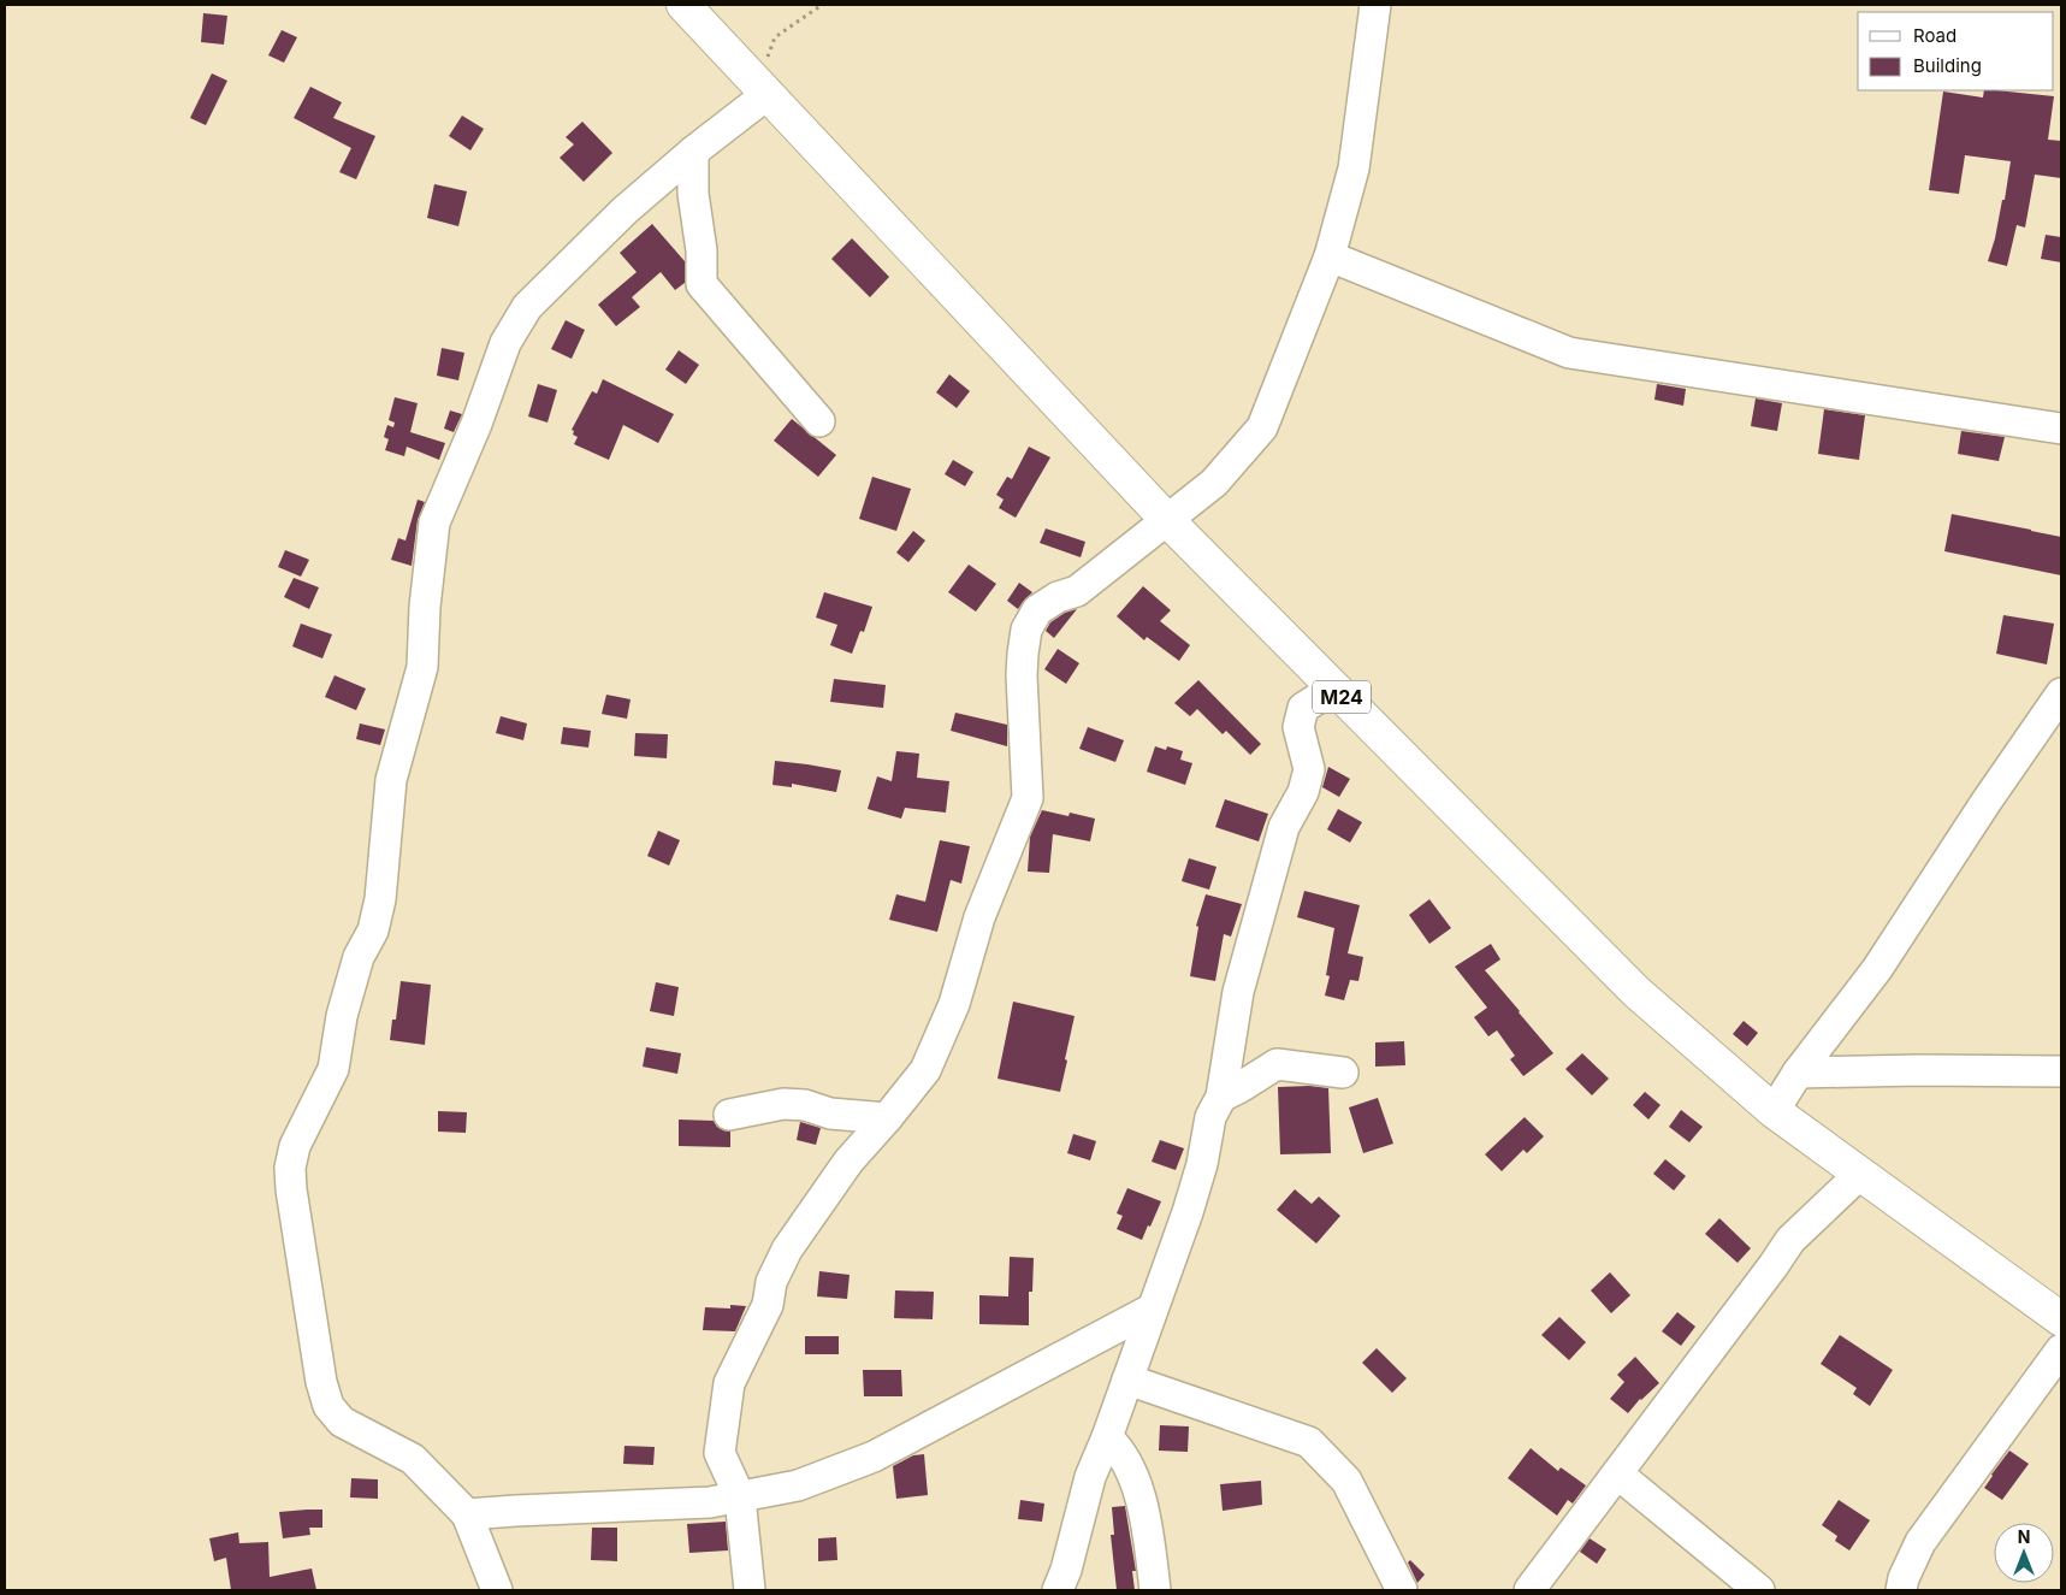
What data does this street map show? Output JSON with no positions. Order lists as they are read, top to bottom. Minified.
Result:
{"streets":{"main road":["M24"]},"legend":["Road","Building"],"north":"top"}
